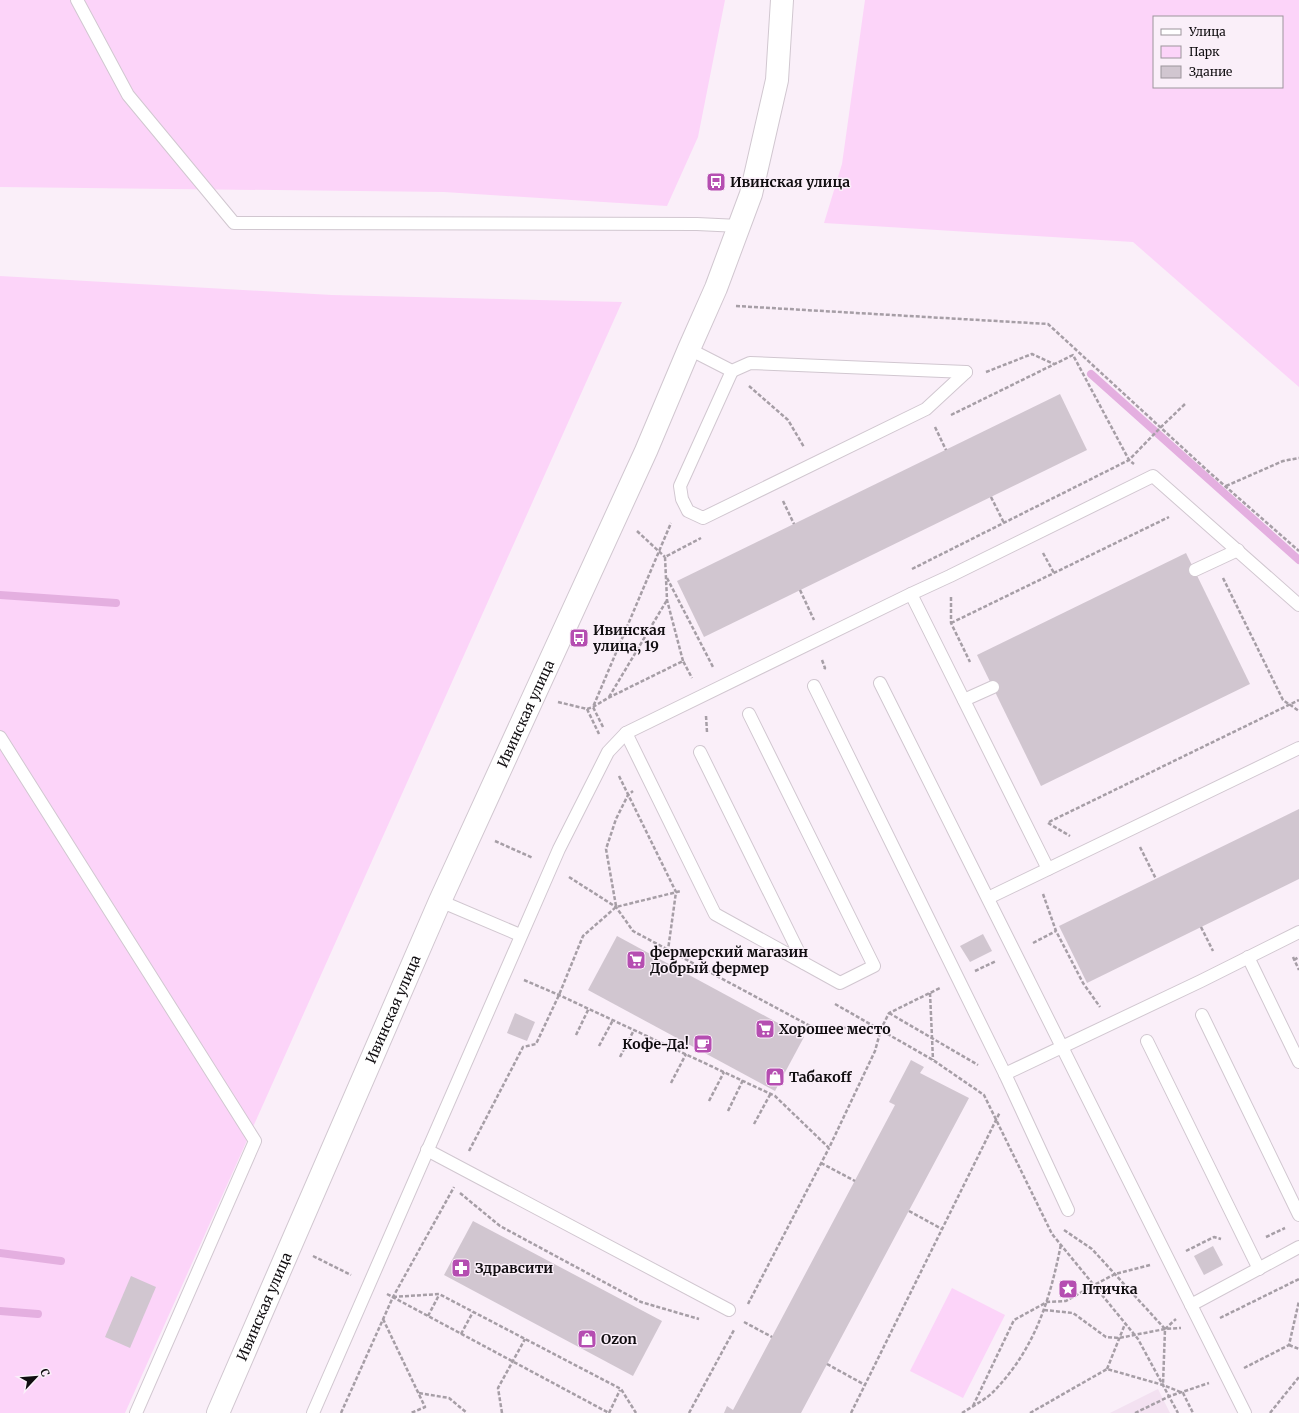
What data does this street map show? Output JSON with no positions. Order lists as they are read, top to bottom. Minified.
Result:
{"streets":{"street":["Ивинская улица"]},"places":{"bus stop":["Ивинская улица","Ивинская улица, 19"],"supermarket":["фермерский магазин Добрый фермер","Хорошее место"],"cafe":["Кофе-Да!"],"shop":["Табакoff","Ozon"],"pharmacy":["Здравсити"],"place":["Птичка"]},"legend":["Улица","Парк","Здание"],"north":"top right"}
